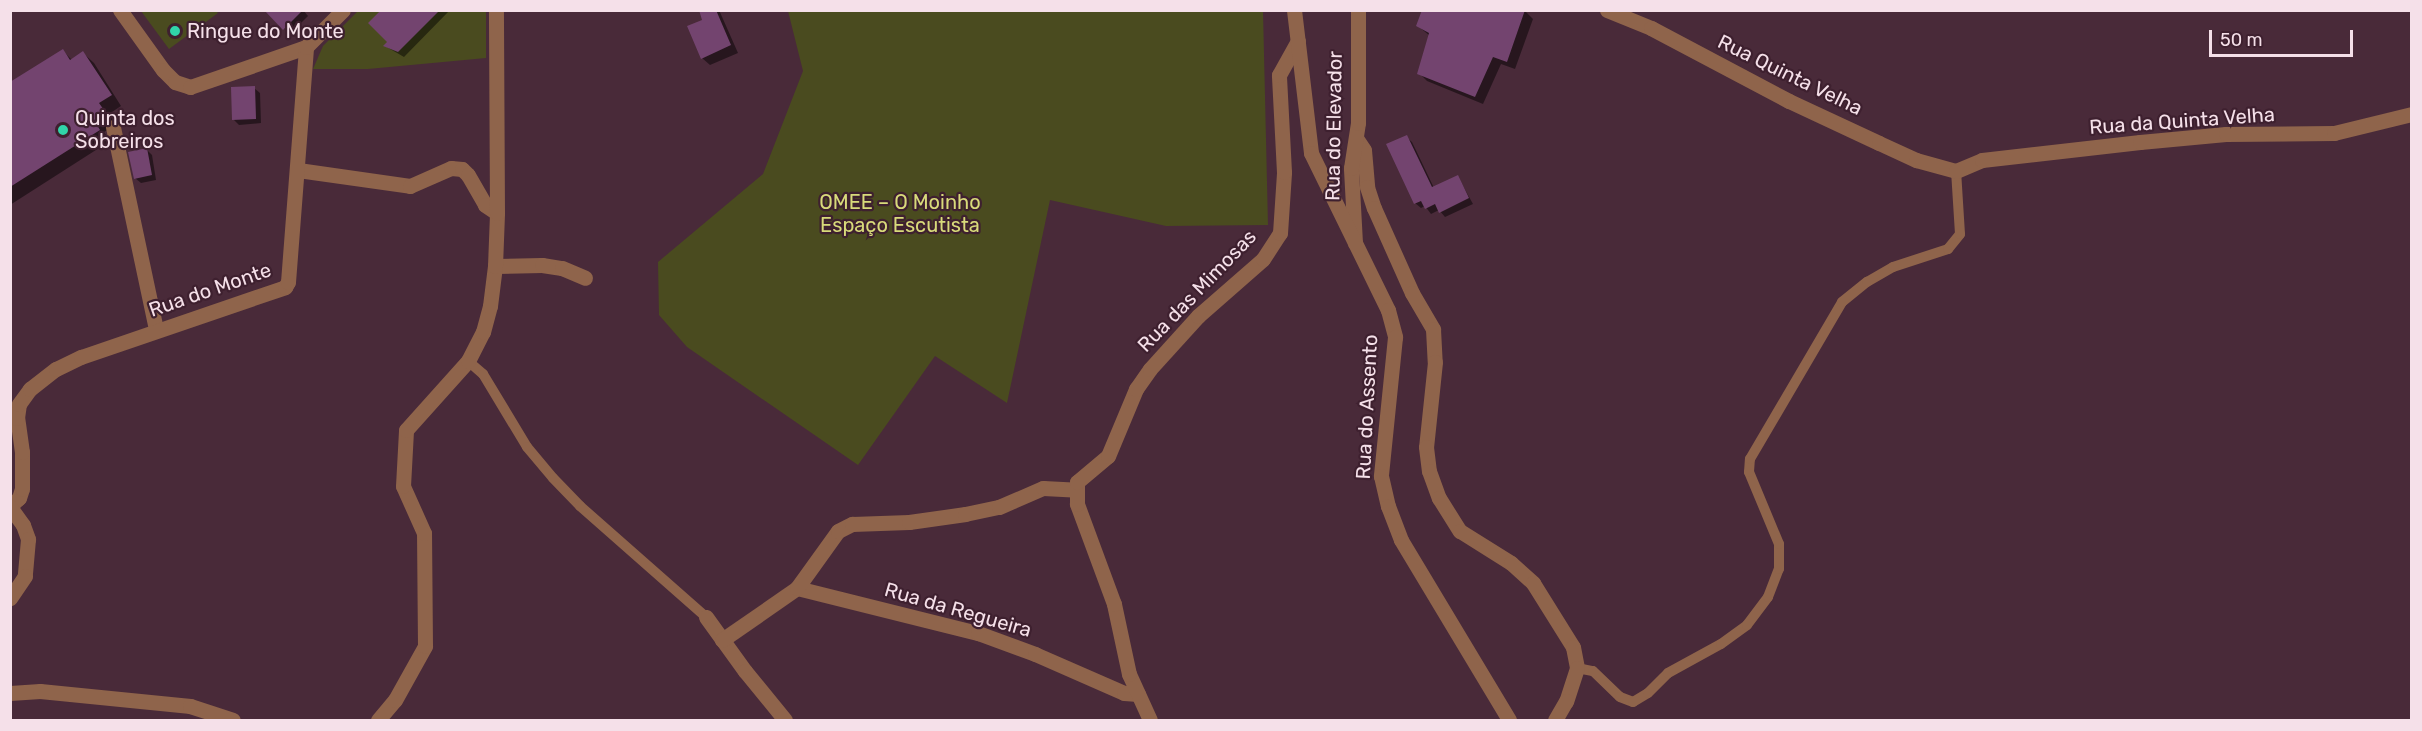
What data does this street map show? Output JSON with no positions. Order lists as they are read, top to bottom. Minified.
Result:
{"streets":{"street":["Rua Quinta Velha","Rua da Quinta Velha","Rua do Elevador","Rua do Monte","Rua das Mimosas","Rua do Assento","Rua da Regueira"]},"crossings":[["Rua Quinta Velha","Rua da Quinta Velha"],["Rua do Elevador","Rua do Assento"],["Rua das Mimosas","Rua do Assento"]],"parks":["OMEE – O Moinho Espaço Escutista"],"places":["Ringue do Monte","Quinta dos Sobreiros"],"scale_bar":"50 m"}
